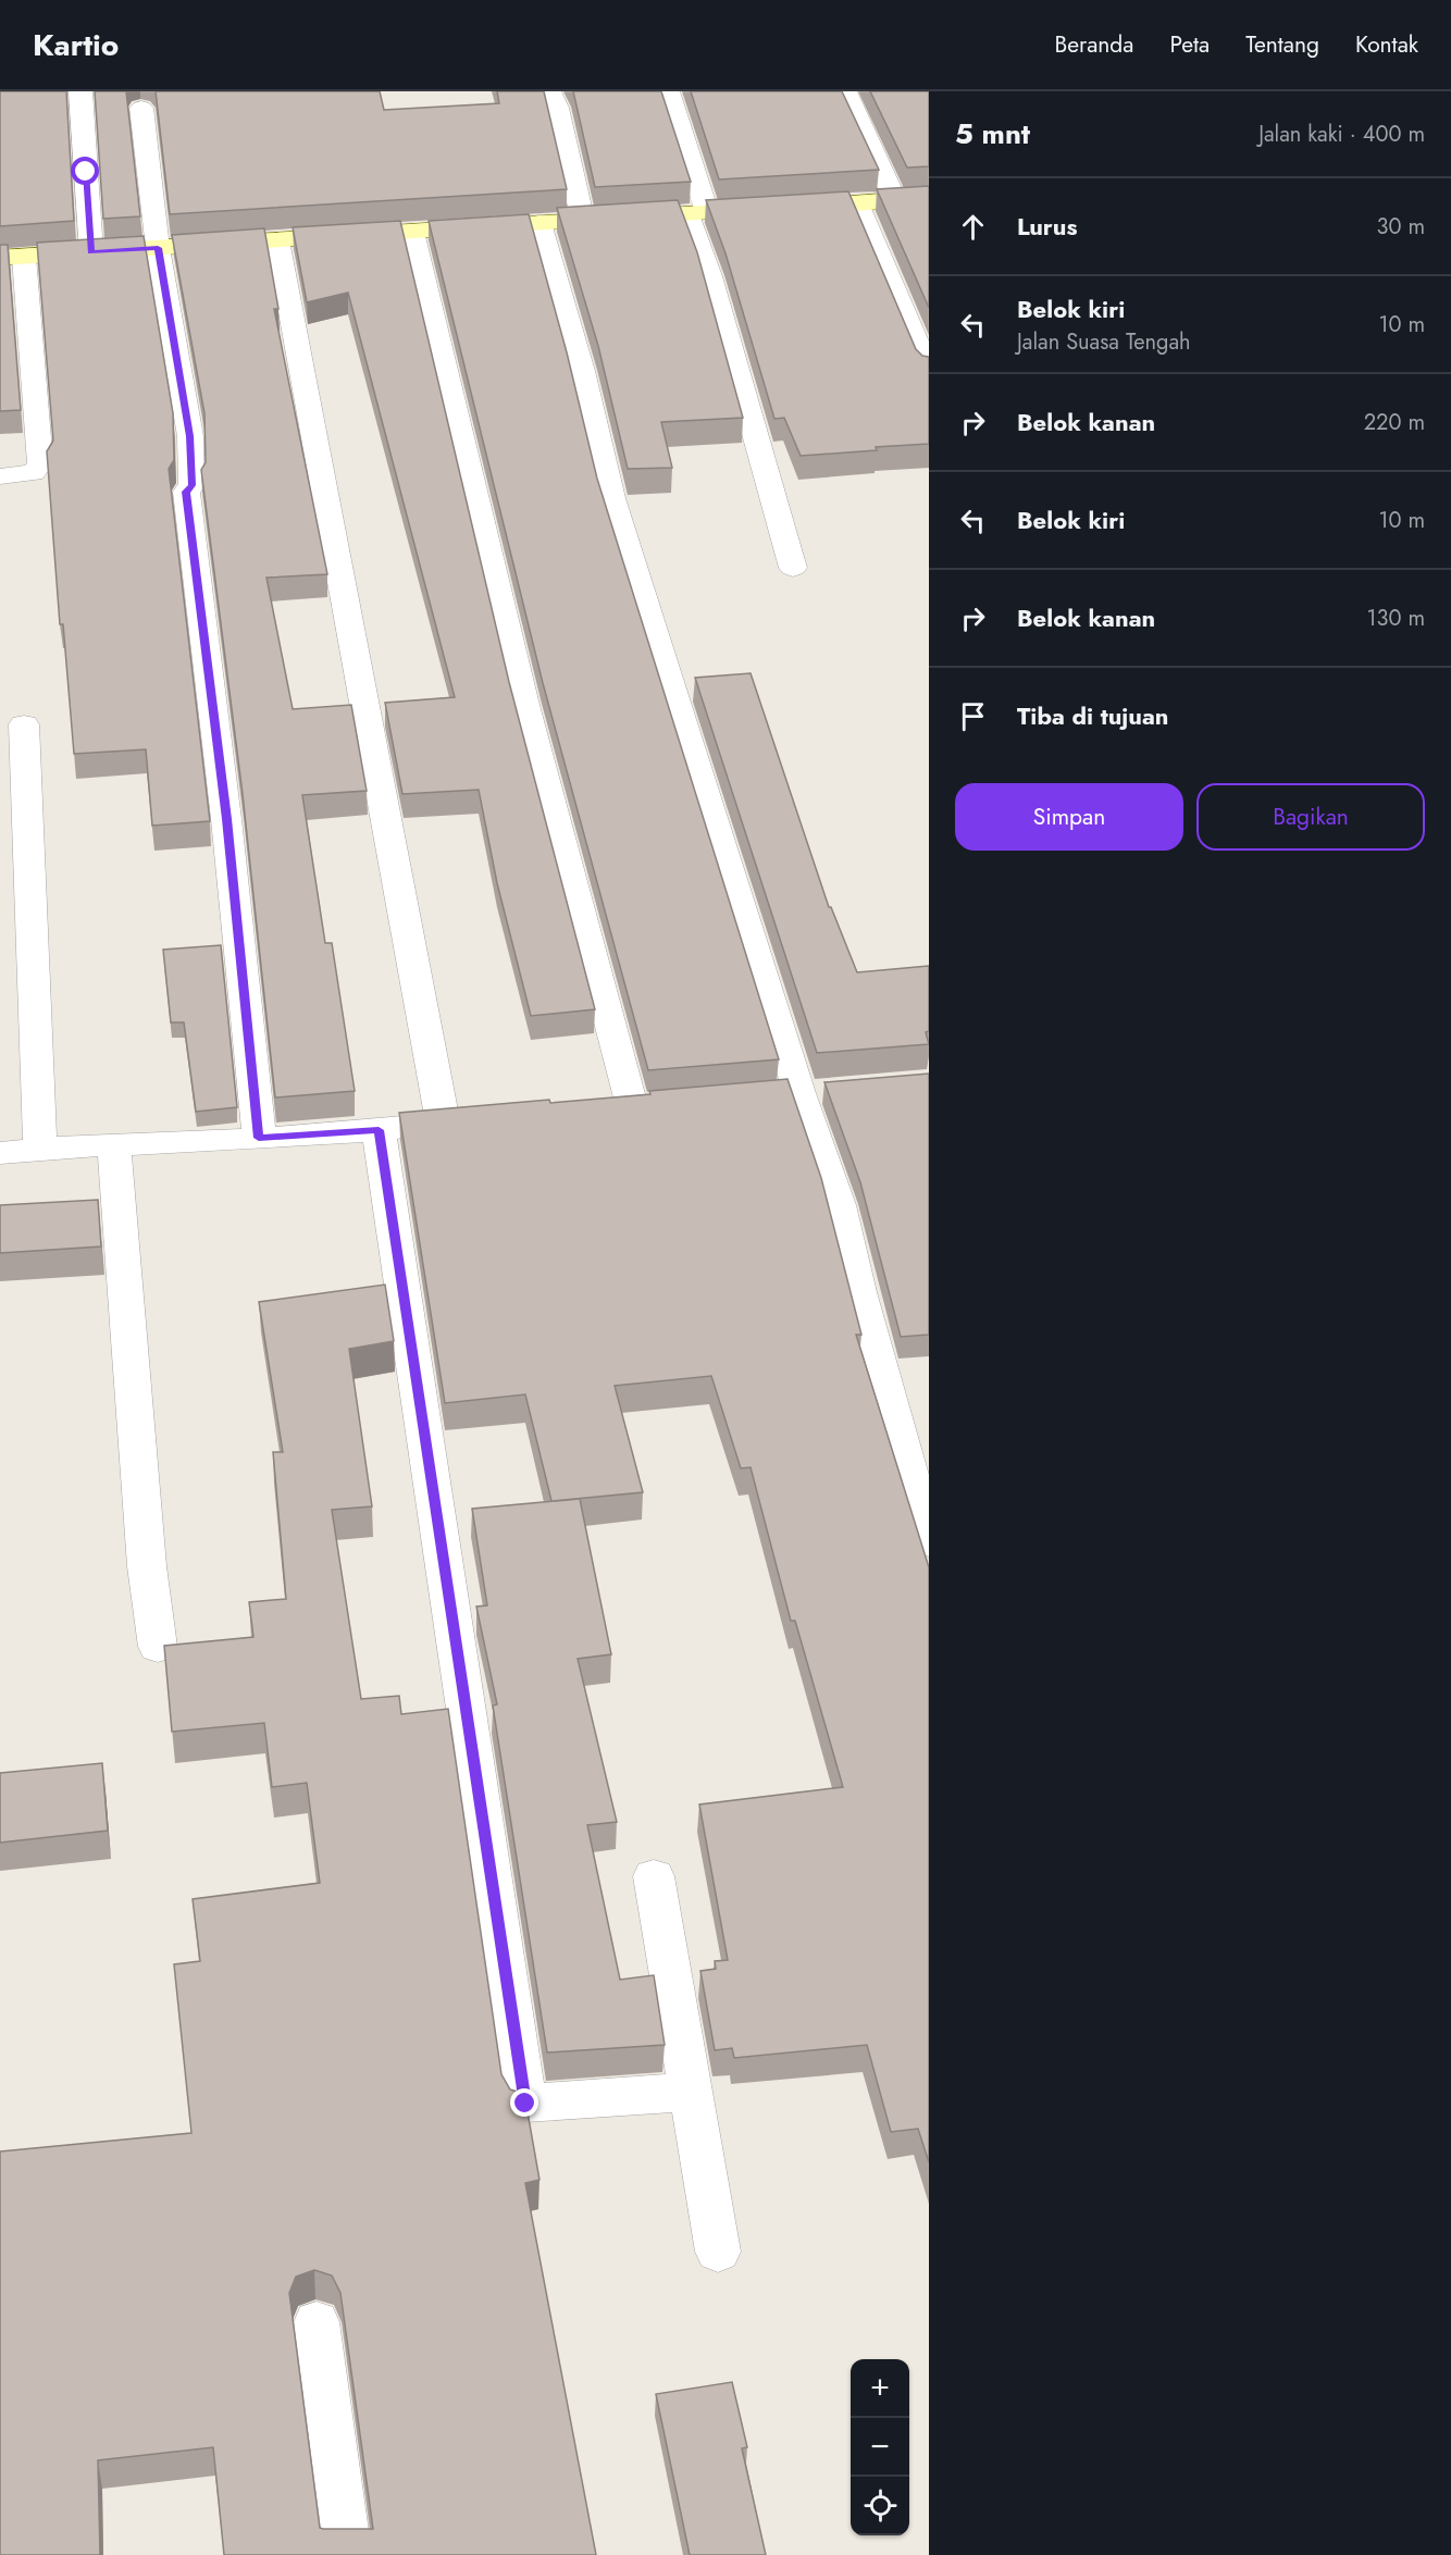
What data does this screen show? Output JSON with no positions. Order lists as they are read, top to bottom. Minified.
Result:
{"page":{"header":"Kartio","nav":["Beranda","Peta","Tentang","Kontak"],"heading":["5 mnt","Jalan kaki · 400 m"],"list":[["Lurus","30 m"],["Belok kiri","Jalan Suasa Tengah","10 m"],["Belok kanan","220 m"],["Belok kiri","10 m"],["Belok kanan","130 m"],"Tiba di tujuan"],"buttons":["Simpan","Bagikan"],"map_buttons":["+","−"]}}
